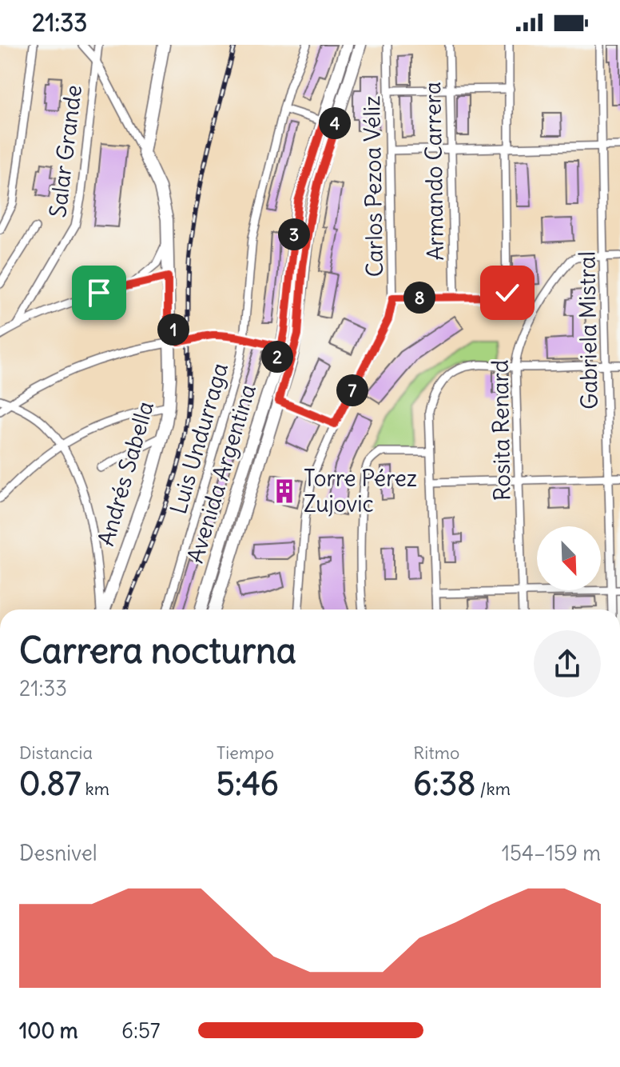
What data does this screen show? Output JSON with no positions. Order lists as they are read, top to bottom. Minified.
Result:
{"streets":{"main road":["Andrés Sabella","Avenida Argentina"],"street":["Salar Grande","Armando Carrera","Carlos Pezoa Véliz","Gabriela Mistral","Rosita Renard","Luis Undurraga"]},"crossings":[["Gabriela Mistral","Rosita Renard"]],"places":{"building":["Torre Pérez Zujovic"]},"north":"bottom right","page":{"status":"21:33","pins":["4","3","8","1","2","7"],"heading":["Carrera nocturna","21:33"],"stats":[["Distancia","0.87 km"],["Tiempo","5:46"],["Ritmo","6:38 /km"]],"chart":["Desnivel","154–159 m"],"list":[{"name":"100 m","note":"6:57"}]}}
